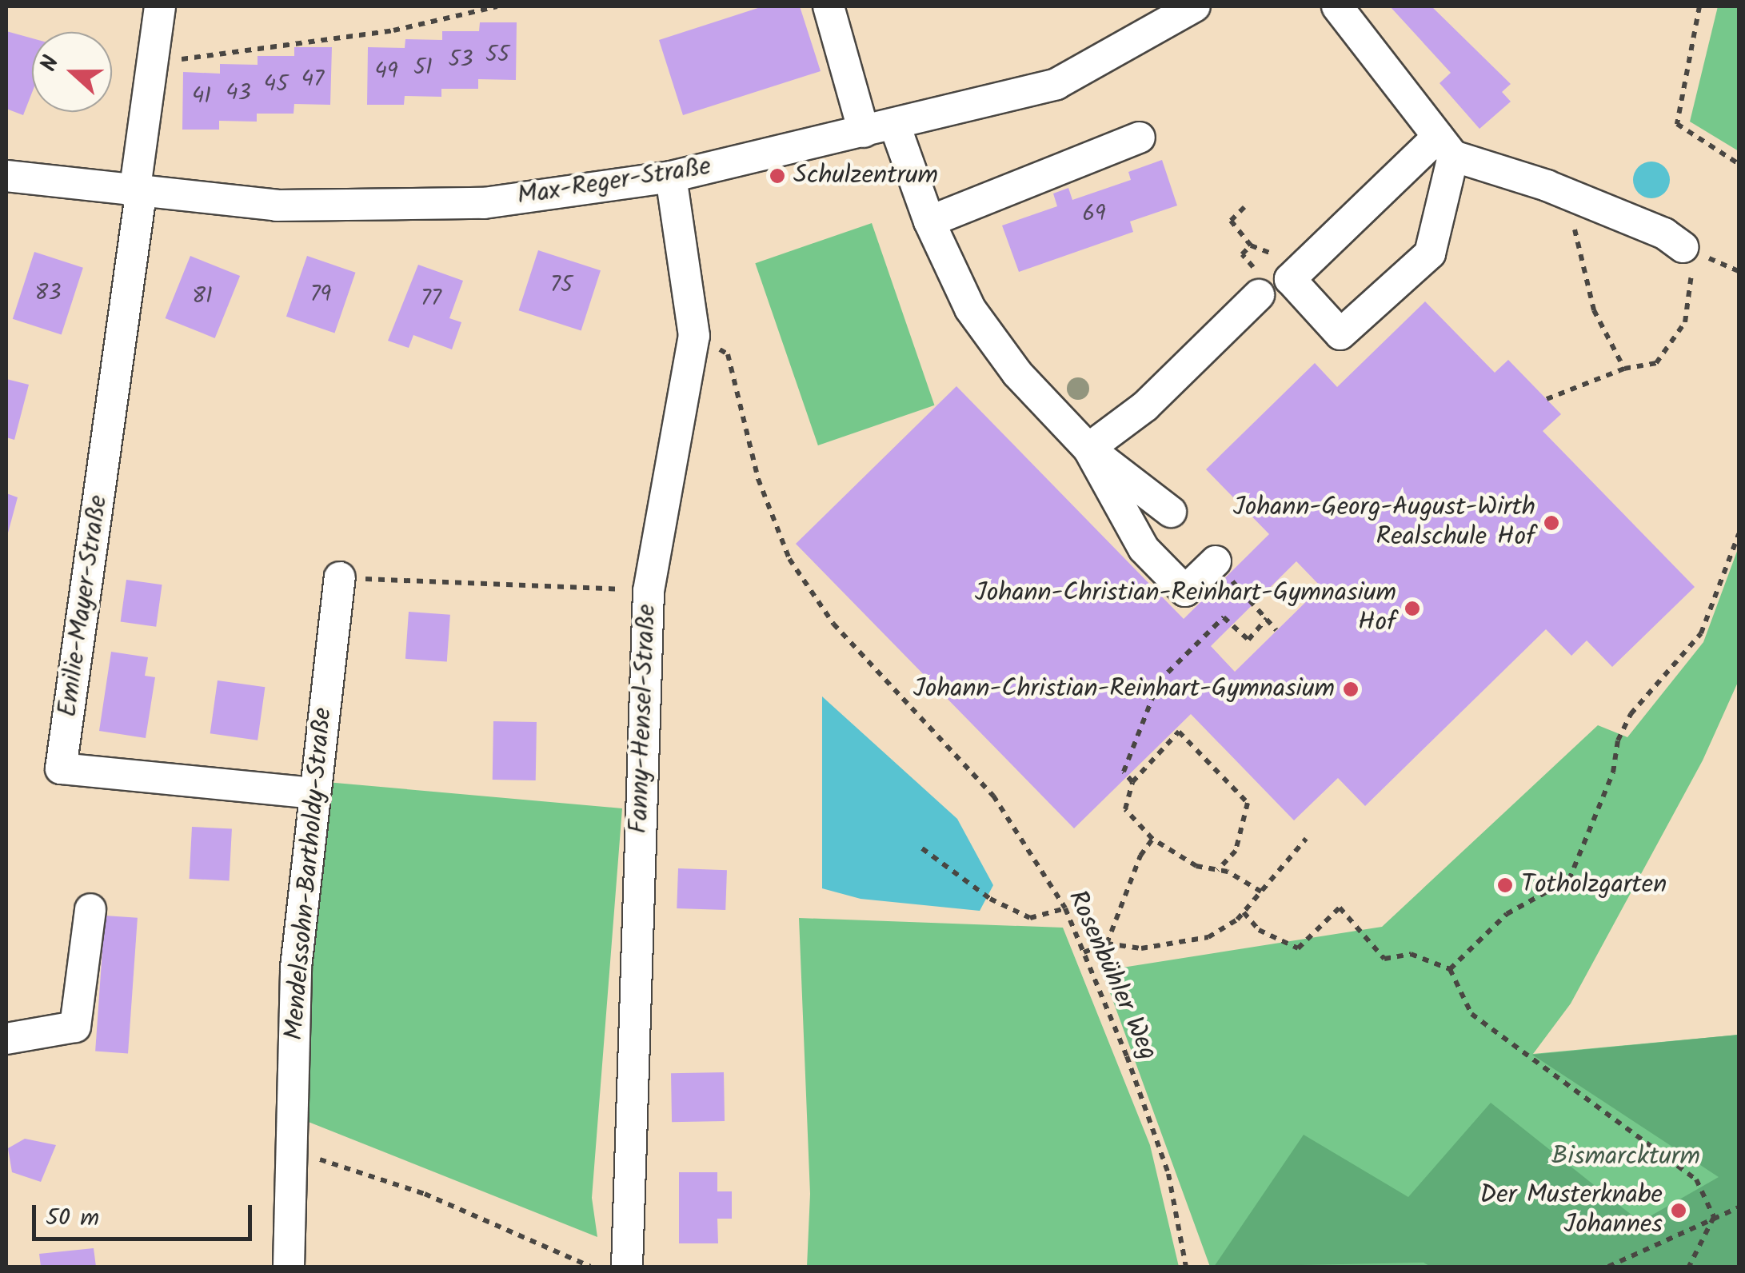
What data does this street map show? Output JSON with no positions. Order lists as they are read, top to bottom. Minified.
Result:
{"streets":{"street":["Max-Reger-Straße","Emilie-Mayer-Straße","Fanny-Hensel-Straße","Mendelssohn-Bartholdy-Straße"],"path":["Rosenbühler Weg"]},"crossings":[["Max-Reger-Straße","Emilie-Mayer-Straße"],["Max-Reger-Straße","Fanny-Hensel-Straße"],["Emilie-Mayer-Straße","Mendelssohn-Bartholdy-Straße"],["Fanny-Hensel-Straße","Rosenbühler Weg"]],"parks":["Bismarckturm"],"places":["Schulzentrum","Johann-Georg-August-Wirth Realschule Hof","Johann-Christian-Reinhart-Gymnasium Hof","Johann-Christian-Reinhart-Gymnasium","Totholzgarten","Der Musterknabe Johannes"],"house_numbers":["55","53","51","49","47","45","43","41","69","75","83","79","81","77"],"scale_bar":"50 m","north":"left"}
